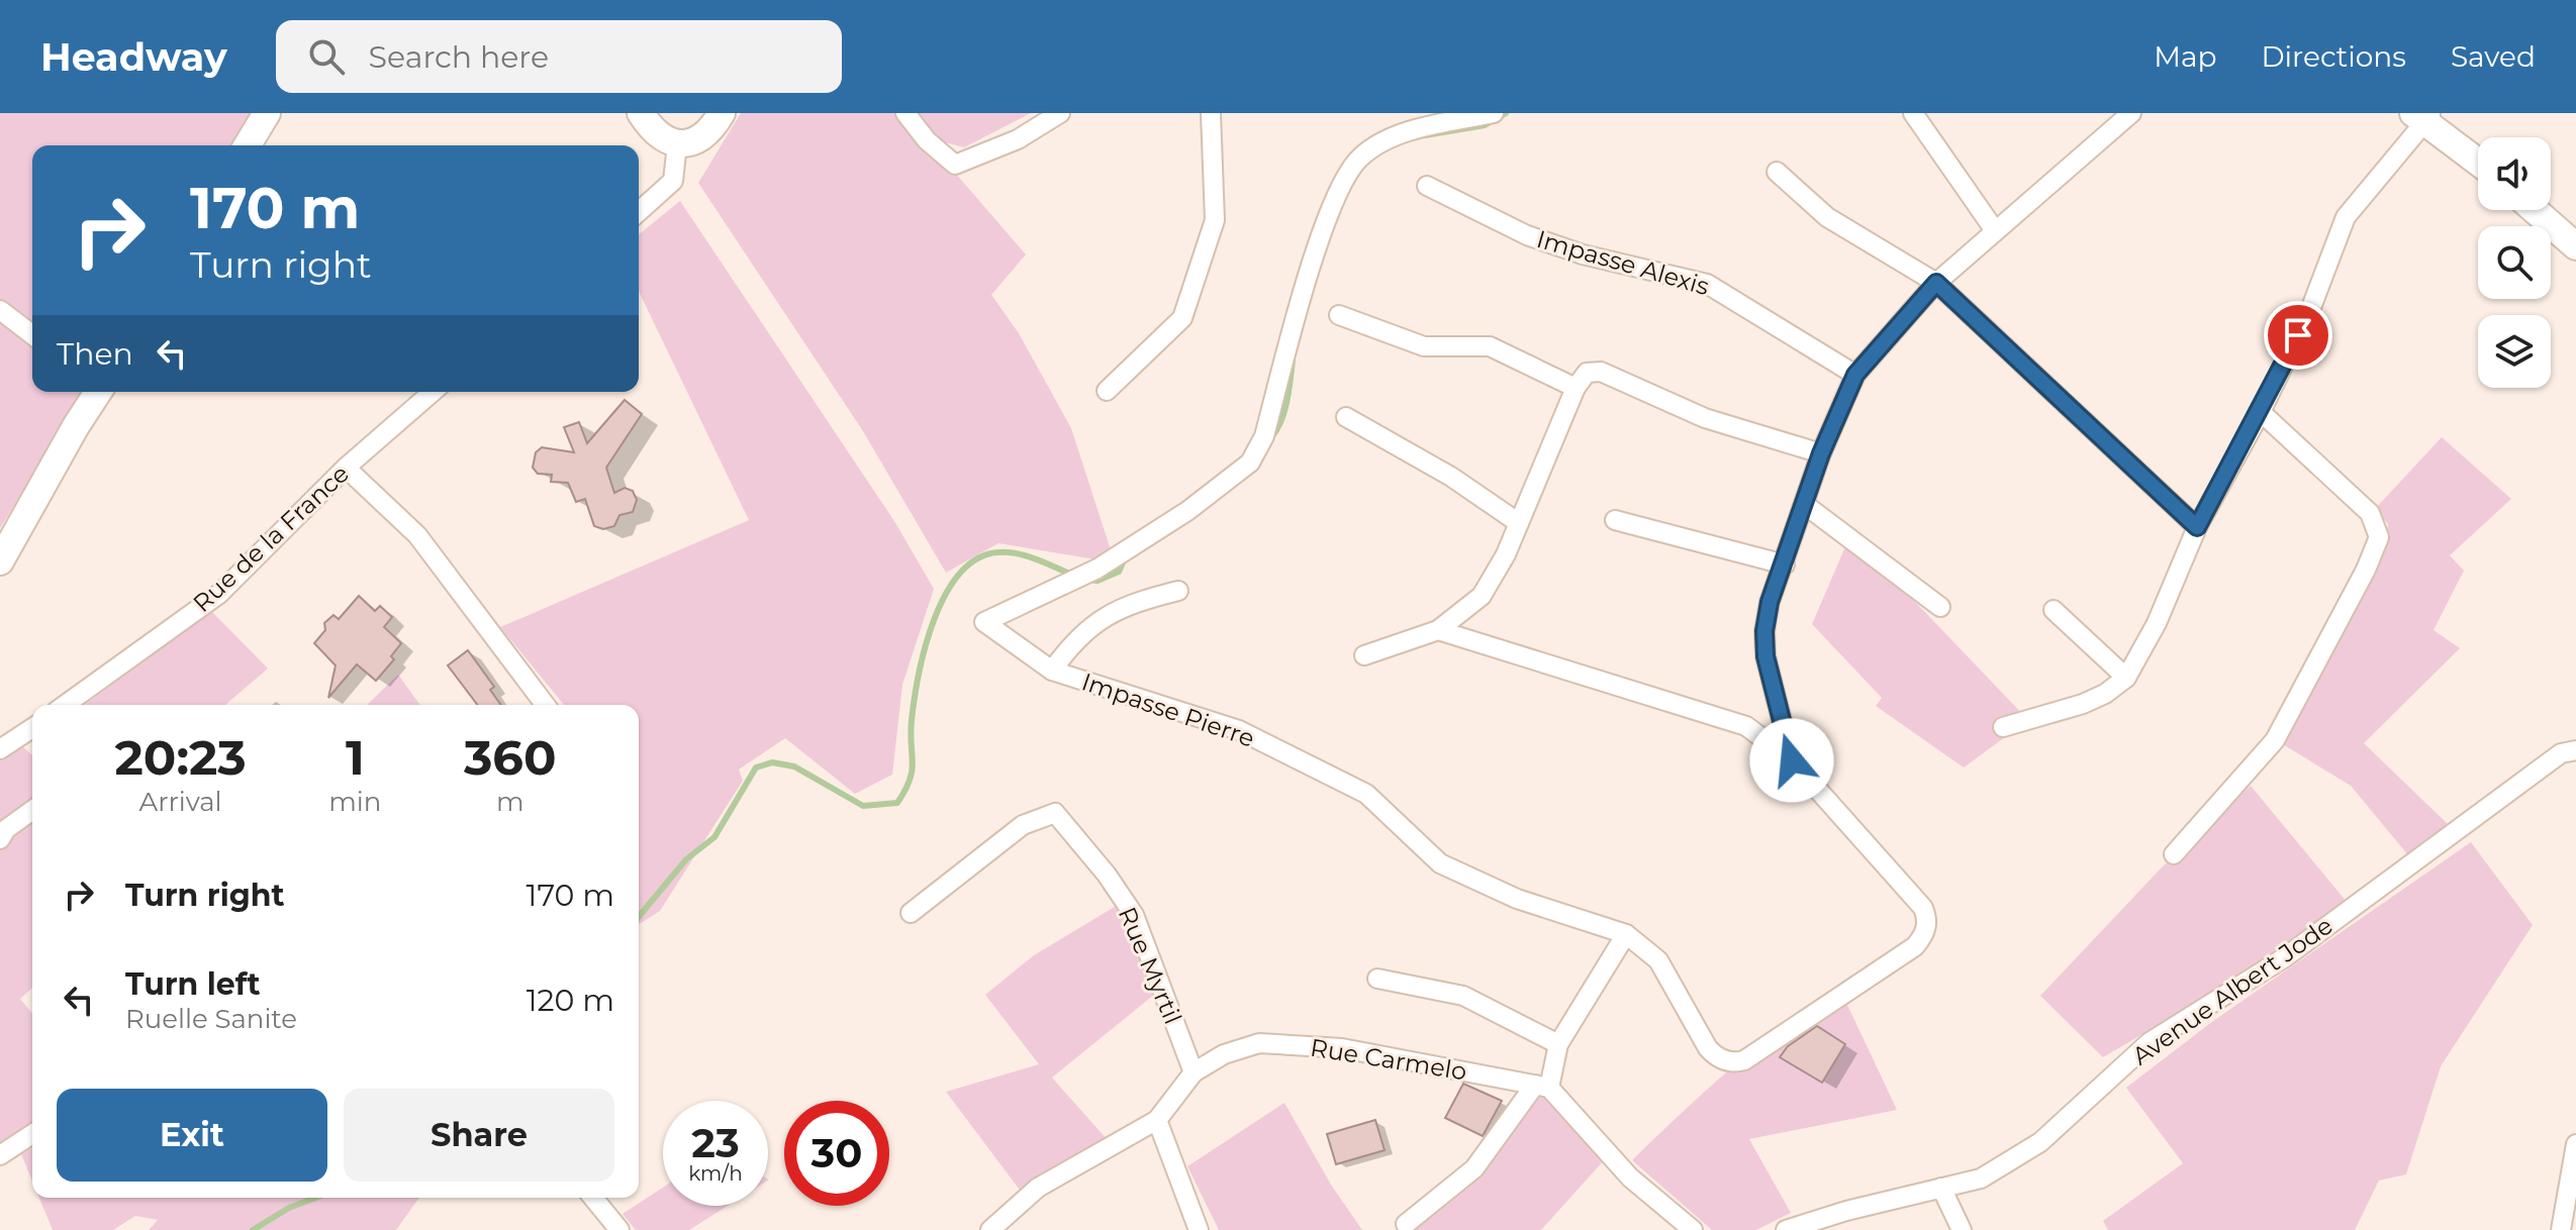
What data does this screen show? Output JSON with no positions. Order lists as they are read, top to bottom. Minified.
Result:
{"streets":{"street":["Impasse Alexis","Rue de la France","Impasse Pierre","Rue Myrtil","Avenue Albert Jode","Rue Carmelo"]},"crossings":[["Rue Myrtil","Rue Carmelo"]],"page":{"header":"Headway","search":"Search here","nav":["Map","Directions","Saved"],"turn":["170 m","Turn right"],"then":"Then","eta":["20:23","Arrival","1","min","360","m"],"list":[{"name":"Turn right","value":"170 m"},{"name":"Turn left","note":"Ruelle Sanite","value":"120 m"}],"buttons":["Exit","Share"],"speed":"23 km/h","limit":"30"}}
